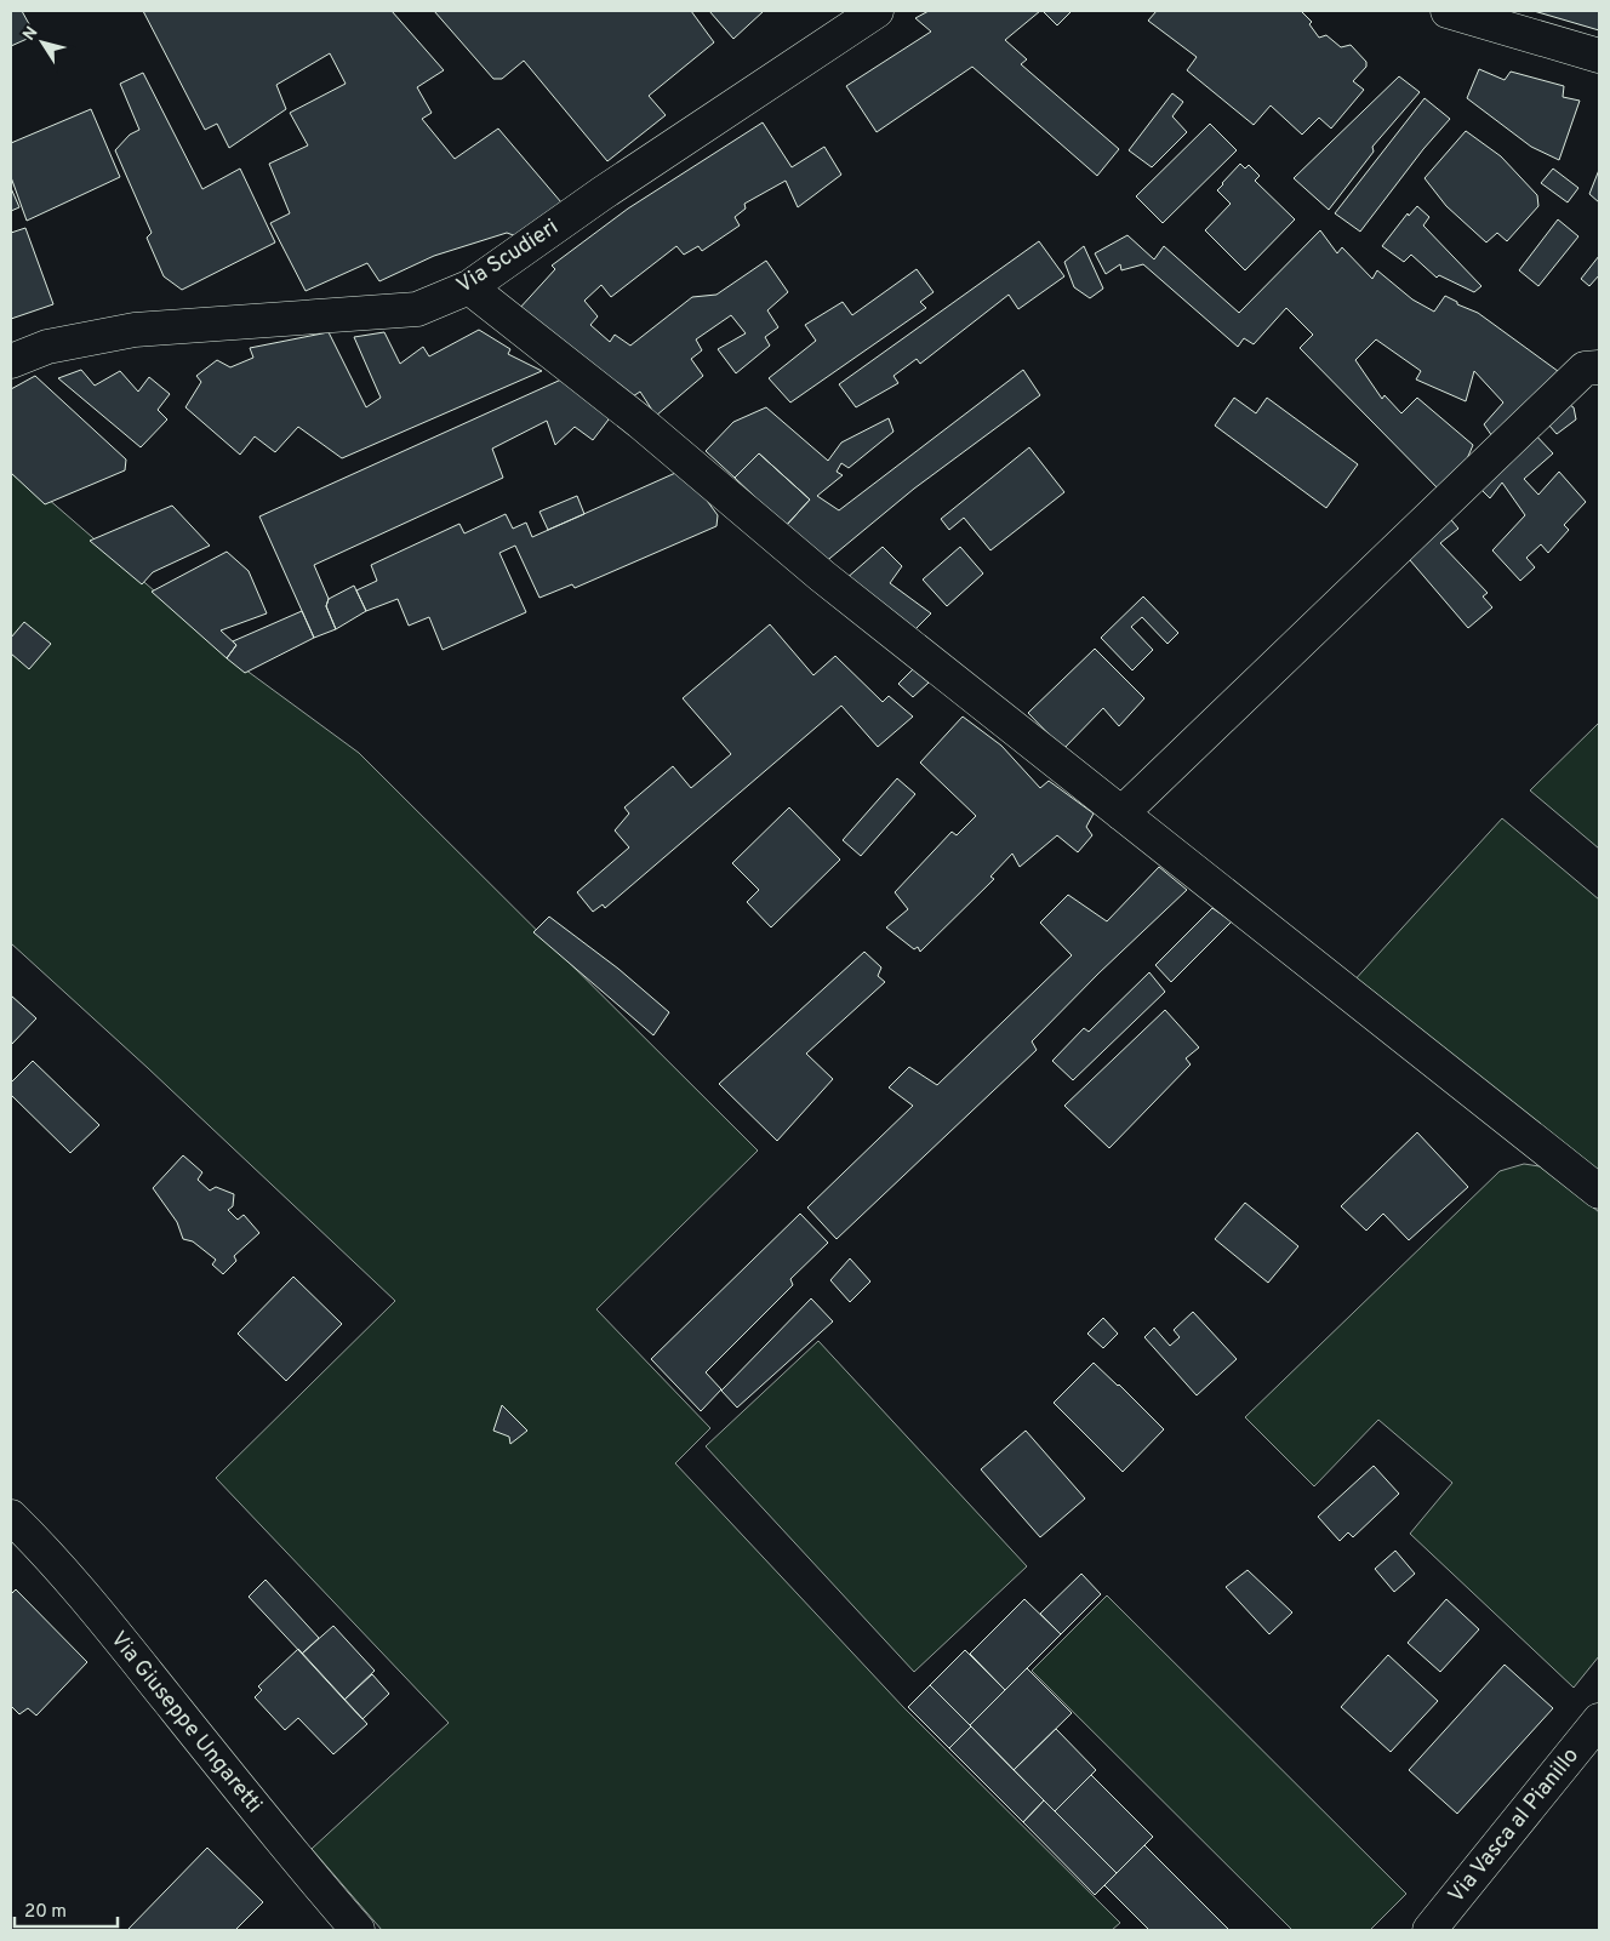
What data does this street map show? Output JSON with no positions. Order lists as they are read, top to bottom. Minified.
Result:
{"streets":{"street":["Via Scudieri","Via Giuseppe Ungaretti","Via Vasca al Pianillo"]},"scale_bar":"20 m","north":"top left"}
